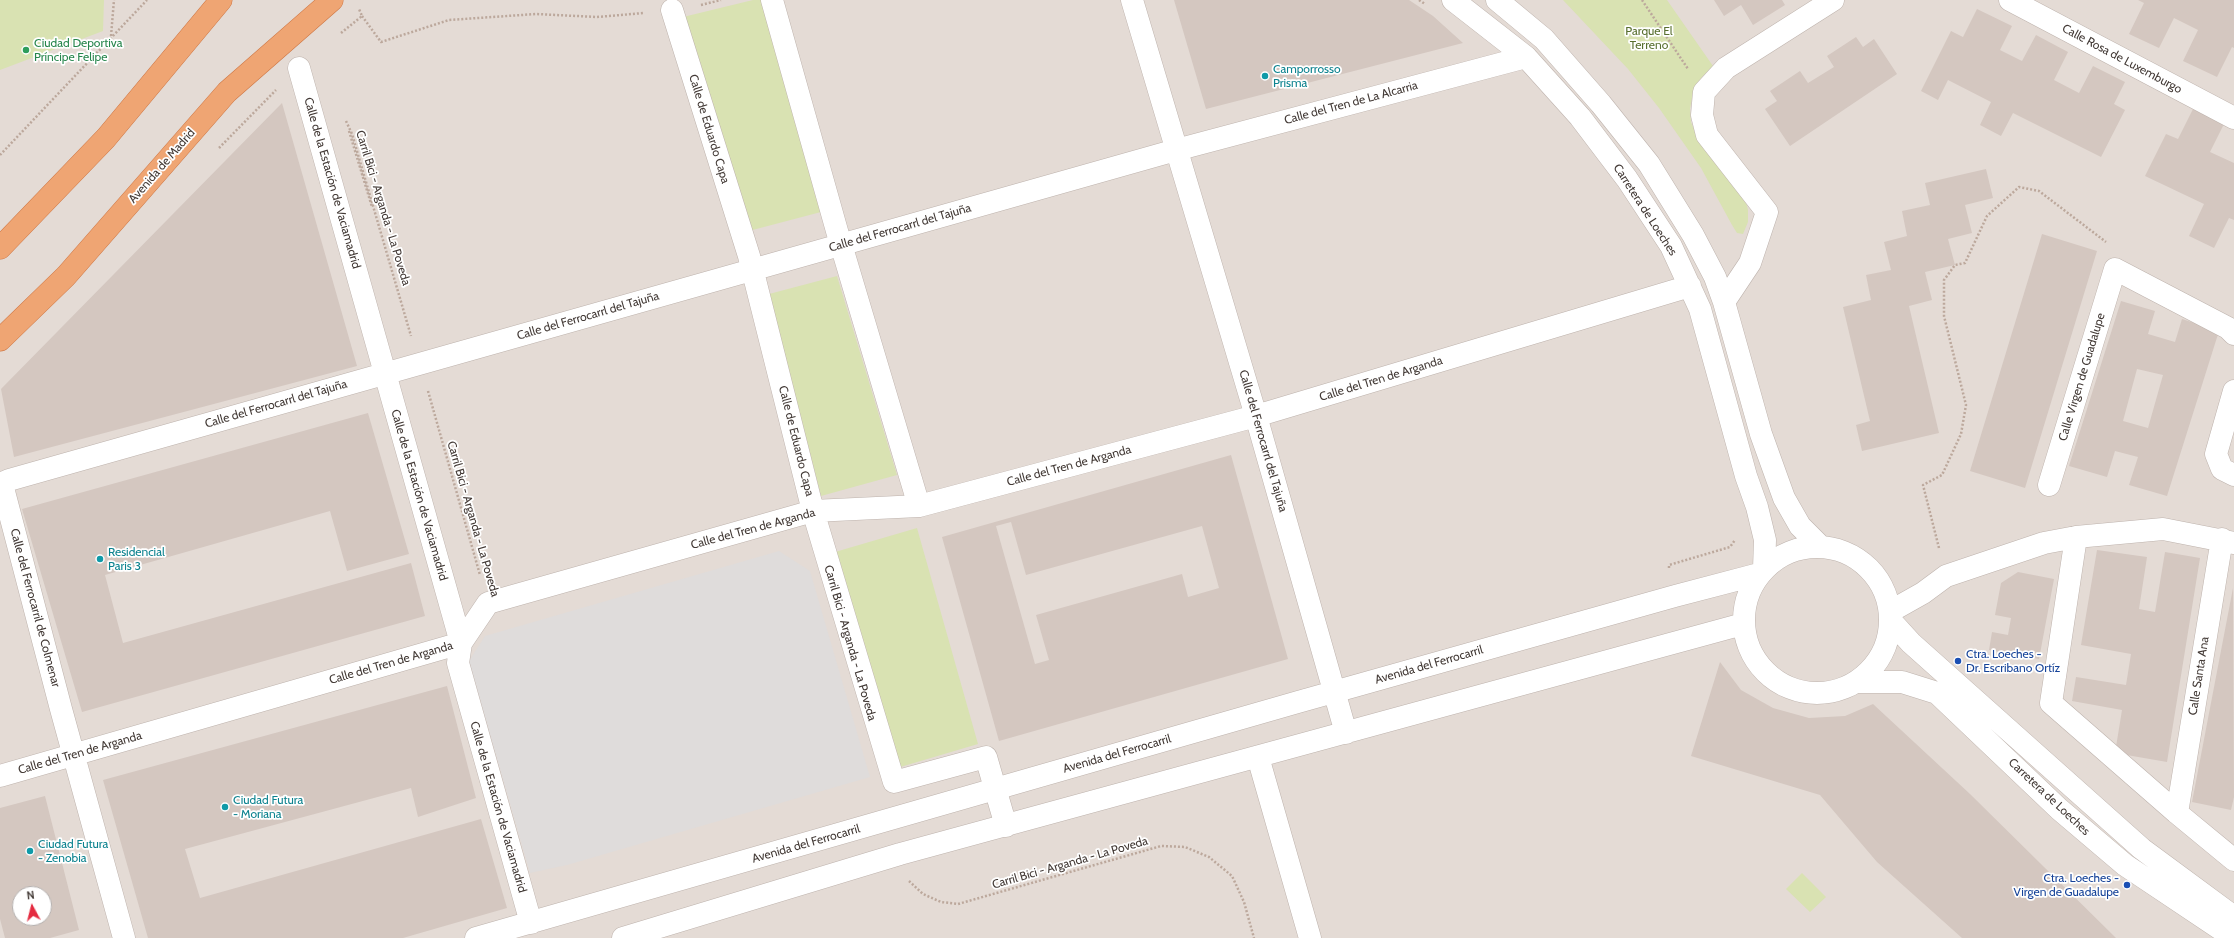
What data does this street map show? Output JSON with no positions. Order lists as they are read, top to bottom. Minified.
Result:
{"streets":{"highway":["Avenida de Madrid"],"street":["Calle Rosa de Luxemburgo","Calle del Tren de La Alcarria","Calle de Eduardo Capa","Calle de la Estación de Vaciamadrid","Carretera de Loeches","Calle del Ferrocarrl del Tajuña","Calle Virgen de Guadalupe","Calle del Tren de Arganda","Calle del Ferrocarril de Colmenar","Avenida del Ferrocarril","Calle Santa Ana"],"path":["Carril Bici - Arganda - La Poveda"]},"crossings":[["Calle del Tren de La Alcarria","Carretera de Loeches"],["Calle del Tren de La Alcarria","Calle del Ferrocarrl del Tajuña"],["Calle de Eduardo Capa","Calle del Ferrocarrl del Tajuña"],["Calle de Eduardo Capa","Calle del Tren de Arganda"],["Calle de Eduardo Capa","Avenida del Ferrocarril"],["Calle de la Estación de Vaciamadrid","Calle del Ferrocarrl del Tajuña"],["Calle de la Estación de Vaciamadrid","Calle del Tren de Arganda"],["Calle de la Estación de Vaciamadrid","Avenida del Ferrocarril"],["Carril Bici - Arganda - La Poveda","Calle del Ferrocarrl del Tajuña"],["Carril Bici - Arganda - La Poveda","Calle del Tren de Arganda"],["Carretera de Loeches","Calle del Tren de Arganda"],["Carretera de Loeches","Avenida del Ferrocarril"],["Calle del Ferrocarrl del Tajuña","Calle del Tren de Arganda"],["Calle del Ferrocarrl del Tajuña","Calle del Ferrocarril de Colmenar"],["Calle del Ferrocarrl del Tajuña","Avenida del Ferrocarril"],["Calle del Tren de Arganda","Calle del Ferrocarril de Colmenar"]],"parks":["Parque El Terreno"],"places":["Ciudad Deportiva Príncipe Felipe","Camporrosso Prisma","Residencial Paris 3","Ctra. Loeches - Dr. Escribano Ortíz","Ciudad Futura - Moriana","Ciudad Futura - Zenobia","Ctra. Loeches - Virgen de Guadalupe"],"north":"top"}
